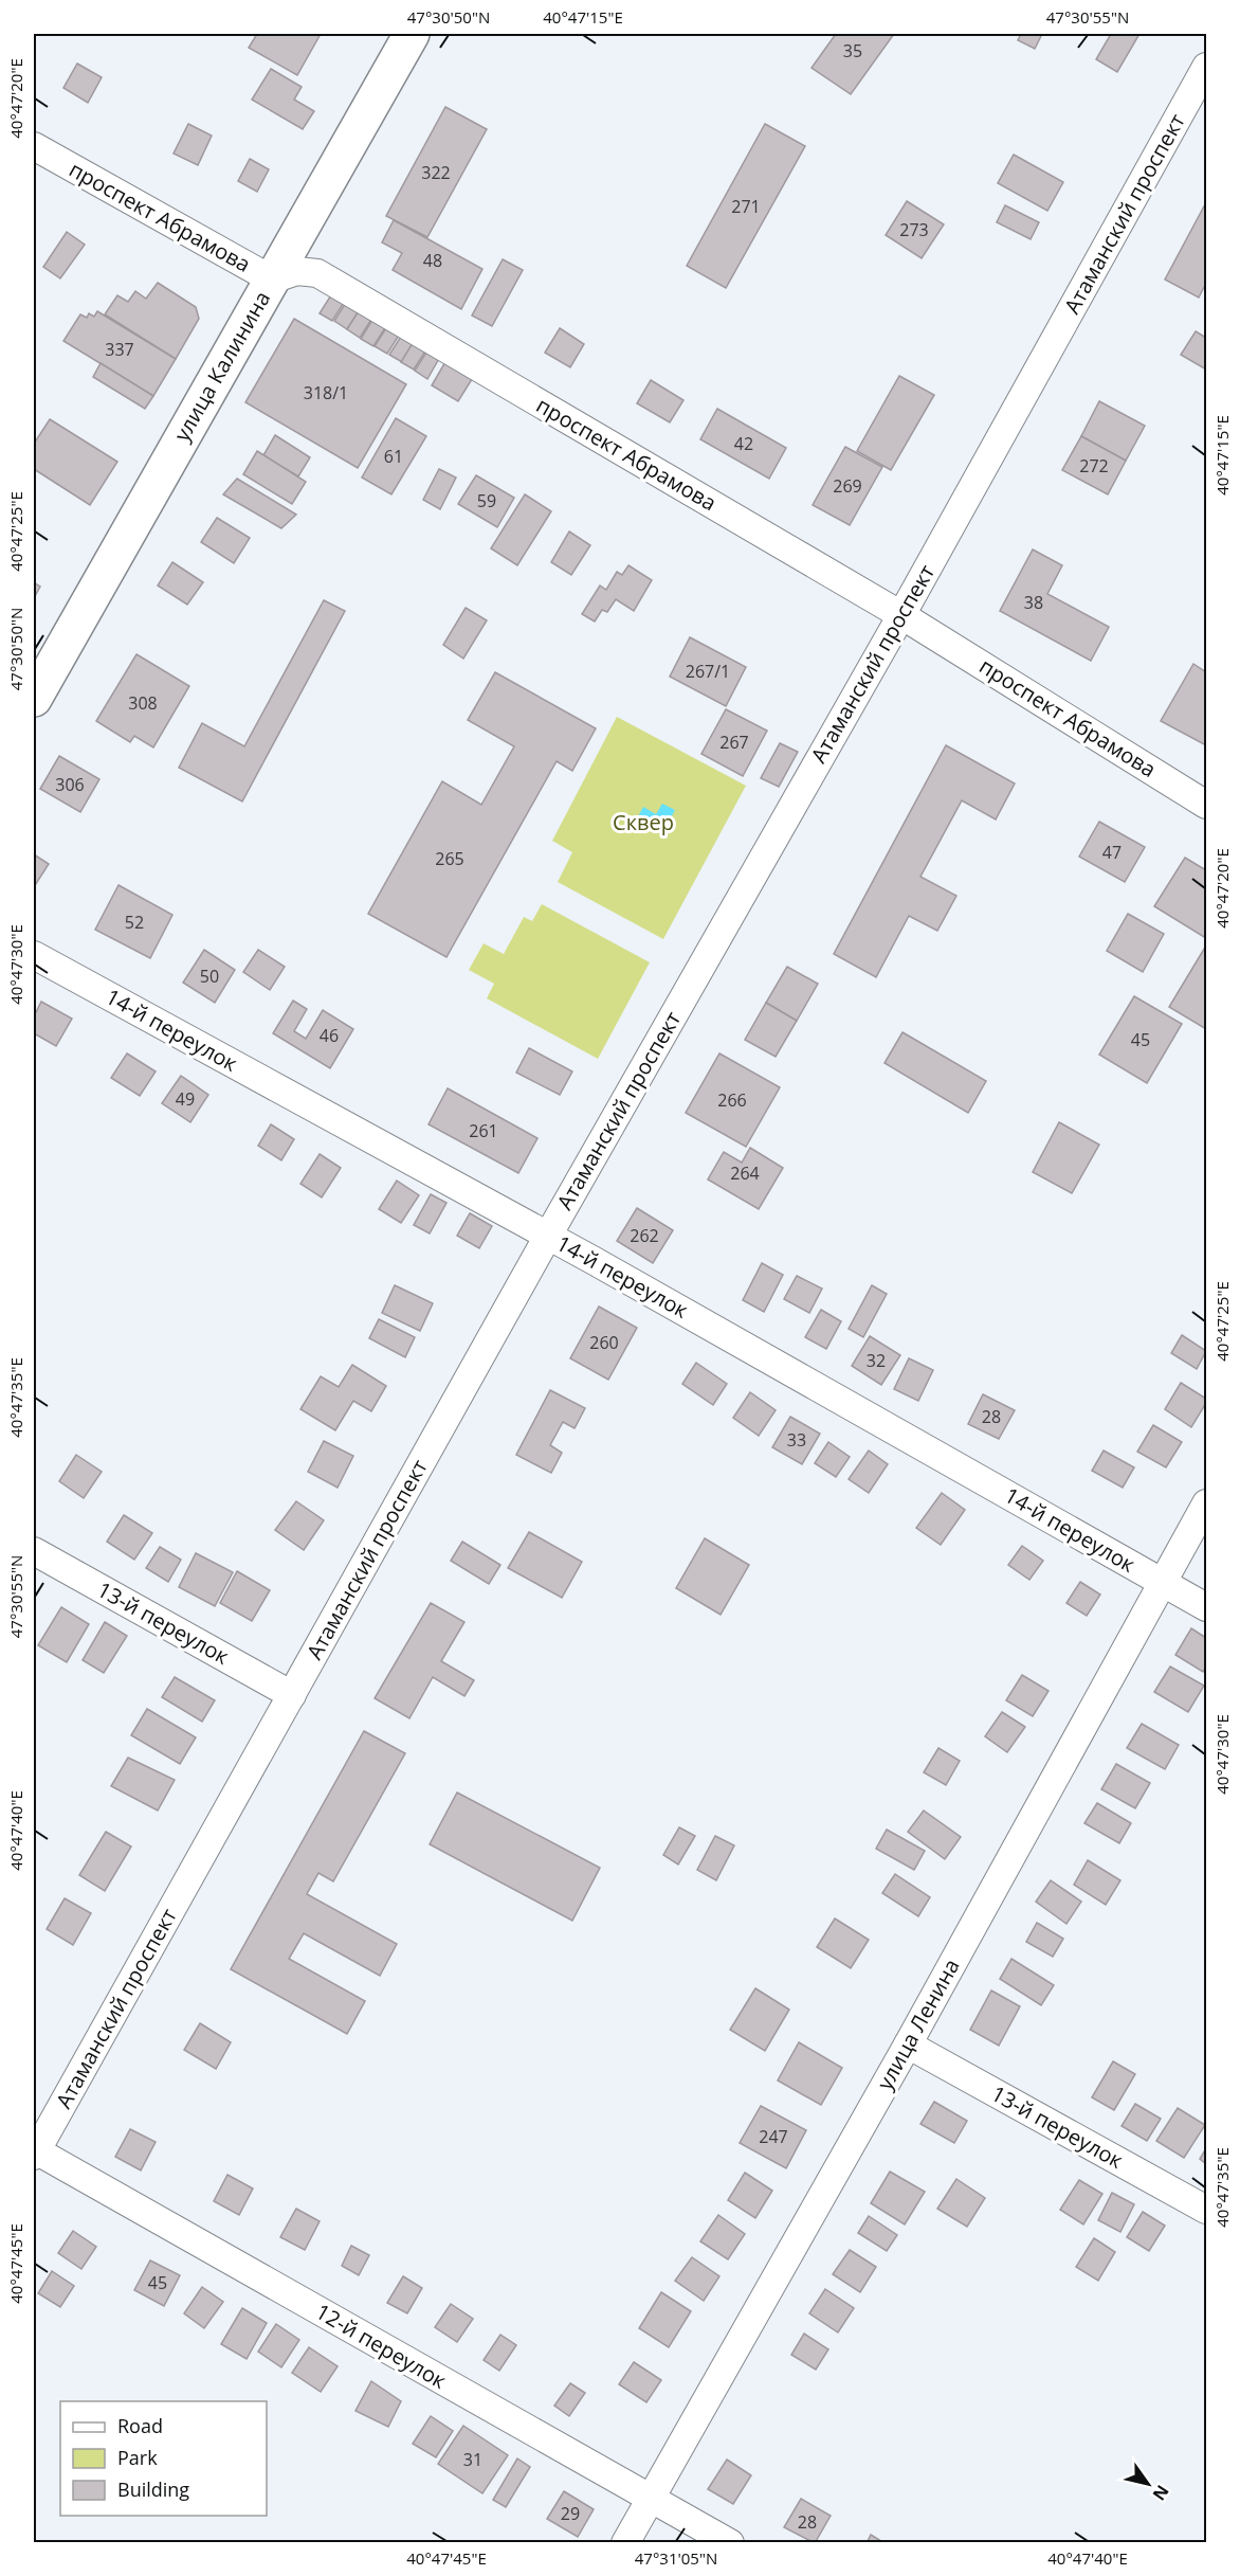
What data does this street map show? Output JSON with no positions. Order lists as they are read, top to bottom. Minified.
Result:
{"streets":{"main road":["улица Калинина"],"street":["Атаманский проспект","проспект Абрамова","14-й переулок","13-й переулок","улица Ленина","12-й переулок"]},"crossings":[["Атаманский проспект","проспект Абрамова"],["Атаманский проспект","14-й переулок"],["Атаманский проспект","13-й переулок"],["Атаманский проспект","12-й переулок"],["проспект Абрамова","улица Калинина"],["14-й переулок","улица Ленина"],["13-й переулок","улица Ленина"],["улица Ленина","12-й переулок"]],"parks":["Сквер"],"house_numbers":["35","322","271","273","48","337","318/1","42","61","272","269","59","38","267/1","308","267","306","47","265","52","50","46","45","49","266","261","264","262","260","32","28","33","247","45","31","29","28"],"legend":["Road","Park","Building"],"north":"bottom right","coordinates":["47°30'50\"N","40°47'15\"E","47°30'55\"N","40°47'20\"E","40°47'25\"E","40°47'30\"E","40°47'35\"E","40°47'40\"E","40°47'45\"E","47°31'05\"N"]}
